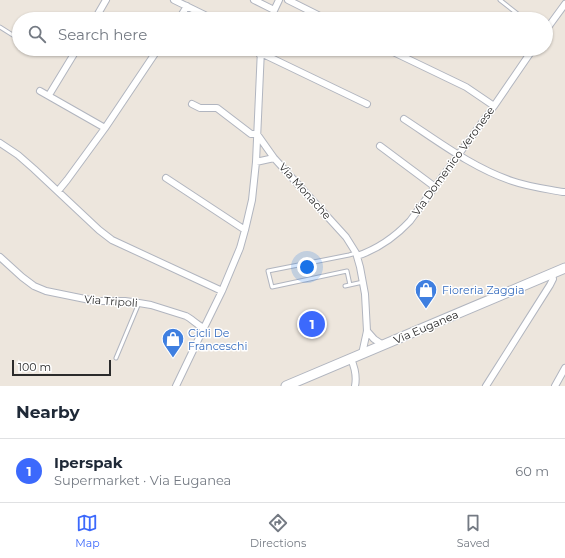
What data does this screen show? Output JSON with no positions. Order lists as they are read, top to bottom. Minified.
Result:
{"streets":{"street":["Via Domenico Veronese","Via Monache","Via Tripoli","Via Euganea"]},"crossings":[["Via Domenico Veronese","Via Monache"],["Via Monache","Via Euganea"]],"places":{"shop":["Fioreria Zaggia","Cicli De Franceschi"]},"scale_bar":"100 m","page":{"search":"Search here","pins":"1","scale":"100 m","heading":"Nearby","list":[{"mark":"1","name":"Iperspak","note":"Supermarket · Via Euganea","value":"60 m"}],"nav":["Map","Directions","Saved"]}}
